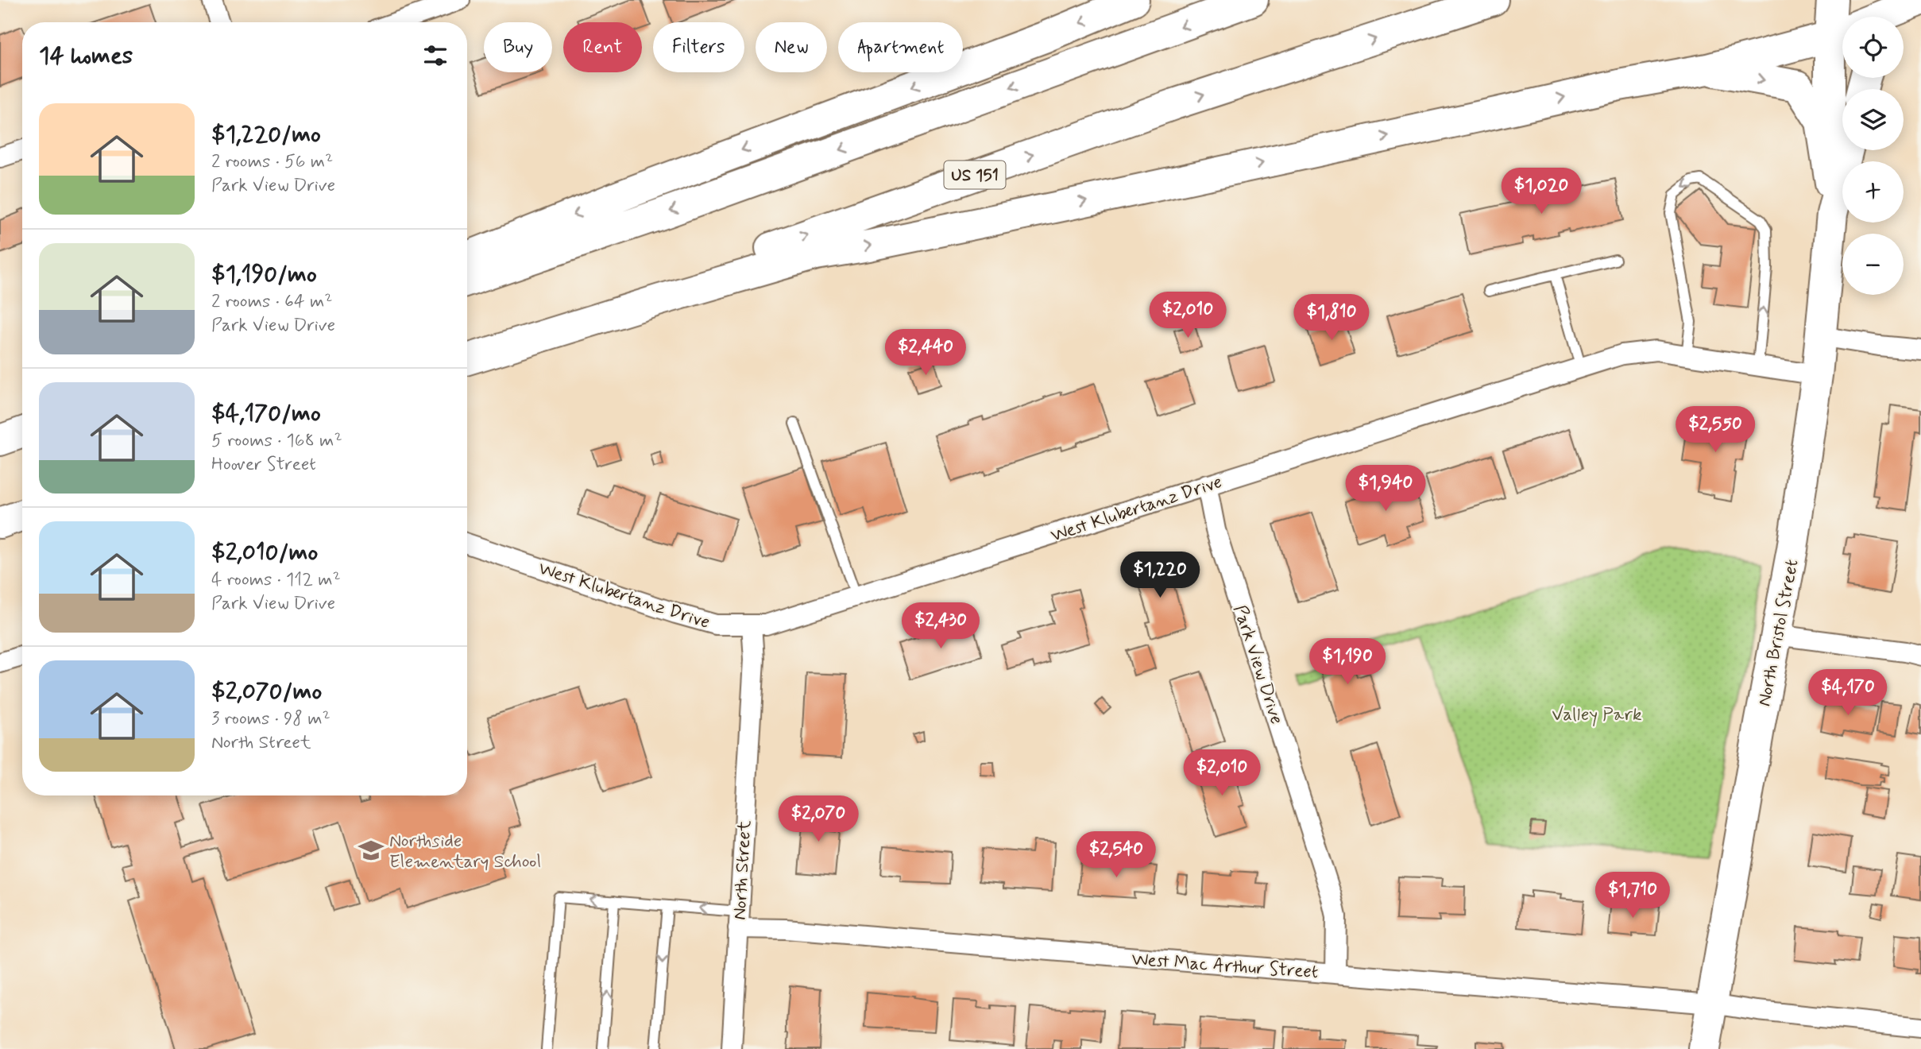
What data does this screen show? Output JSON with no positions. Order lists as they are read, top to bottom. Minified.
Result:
{"streets":{"main road":["US 151","North Bristol Street"],"street":["West Klubertanz Drive","Park View Drive","North Street","West Mac Arthur Street"]},"crossings":[["West Klubertanz Drive","North Bristol Street"],["West Klubertanz Drive","Park View Drive"],["West Klubertanz Drive","North Street"],["North Bristol Street","West Mac Arthur Street"],["Park View Drive","West Mac Arthur Street"],["North Street","West Mac Arthur Street"]],"parks":["Valley Park"],"places":{"school or university":["Northside Elementary School"]},"page":{"map_buttons":["+","−"],"chip":["Buy","Rent","Filters","New","Apartment"],"heading":"14 homes","list":[{"name":"$1,220/mo","note":"2 rooms · 56 m² · Park View Drive"},{"name":"$1,190/mo","note":"2 rooms · 64 m² · Park View Drive"},{"name":"$4,170/mo","note":"5 rooms · 168 m² · Hoover Street"},{"name":"$2,010/mo","note":"4 rooms · 112 m² · Park View Drive"},{"name":"$2,070/mo","note":"3 rooms · 98 m² · North Street"}],"price":["$1,020","$2,010","$1,810","$2,440","$2,550","$1,940","$1,220","$2,430","$1,190","$4,170","$2,010","$2,070","$2,540","$1,710"]}}
